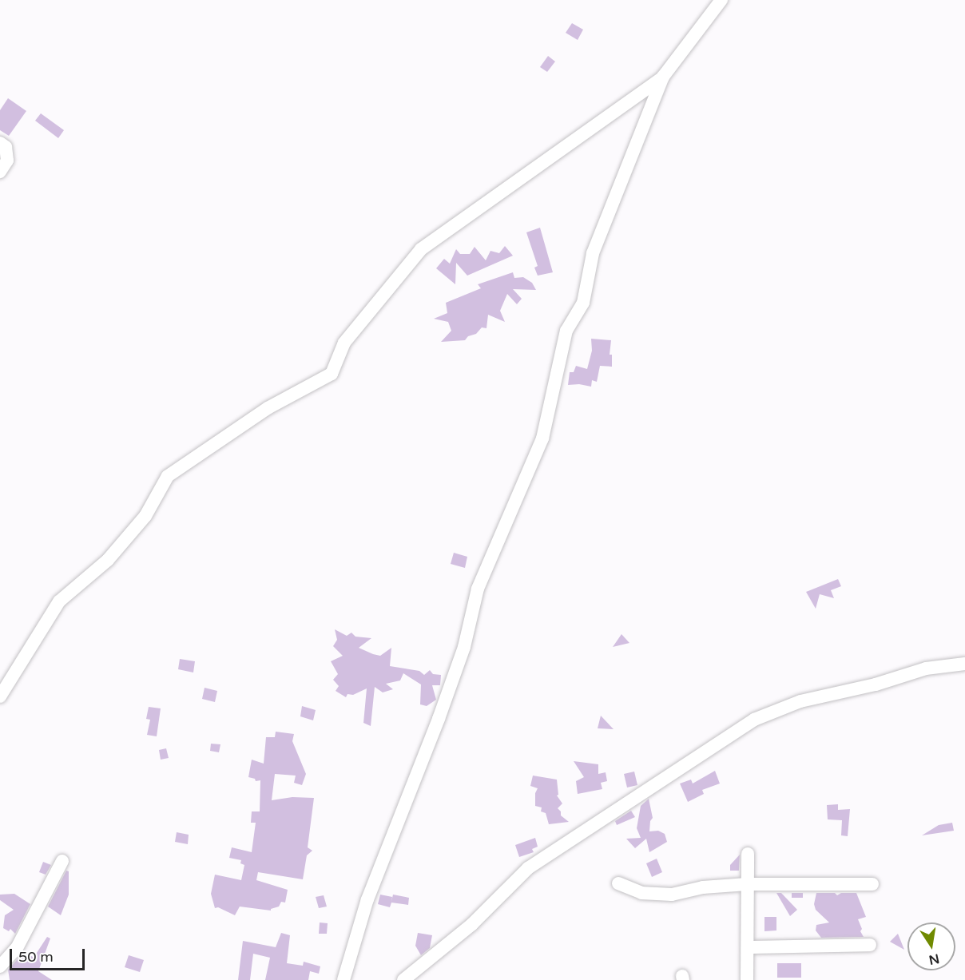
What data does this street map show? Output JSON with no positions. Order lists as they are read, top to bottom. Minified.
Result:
{"scale_bar":"50 m","north":"bottom"}
